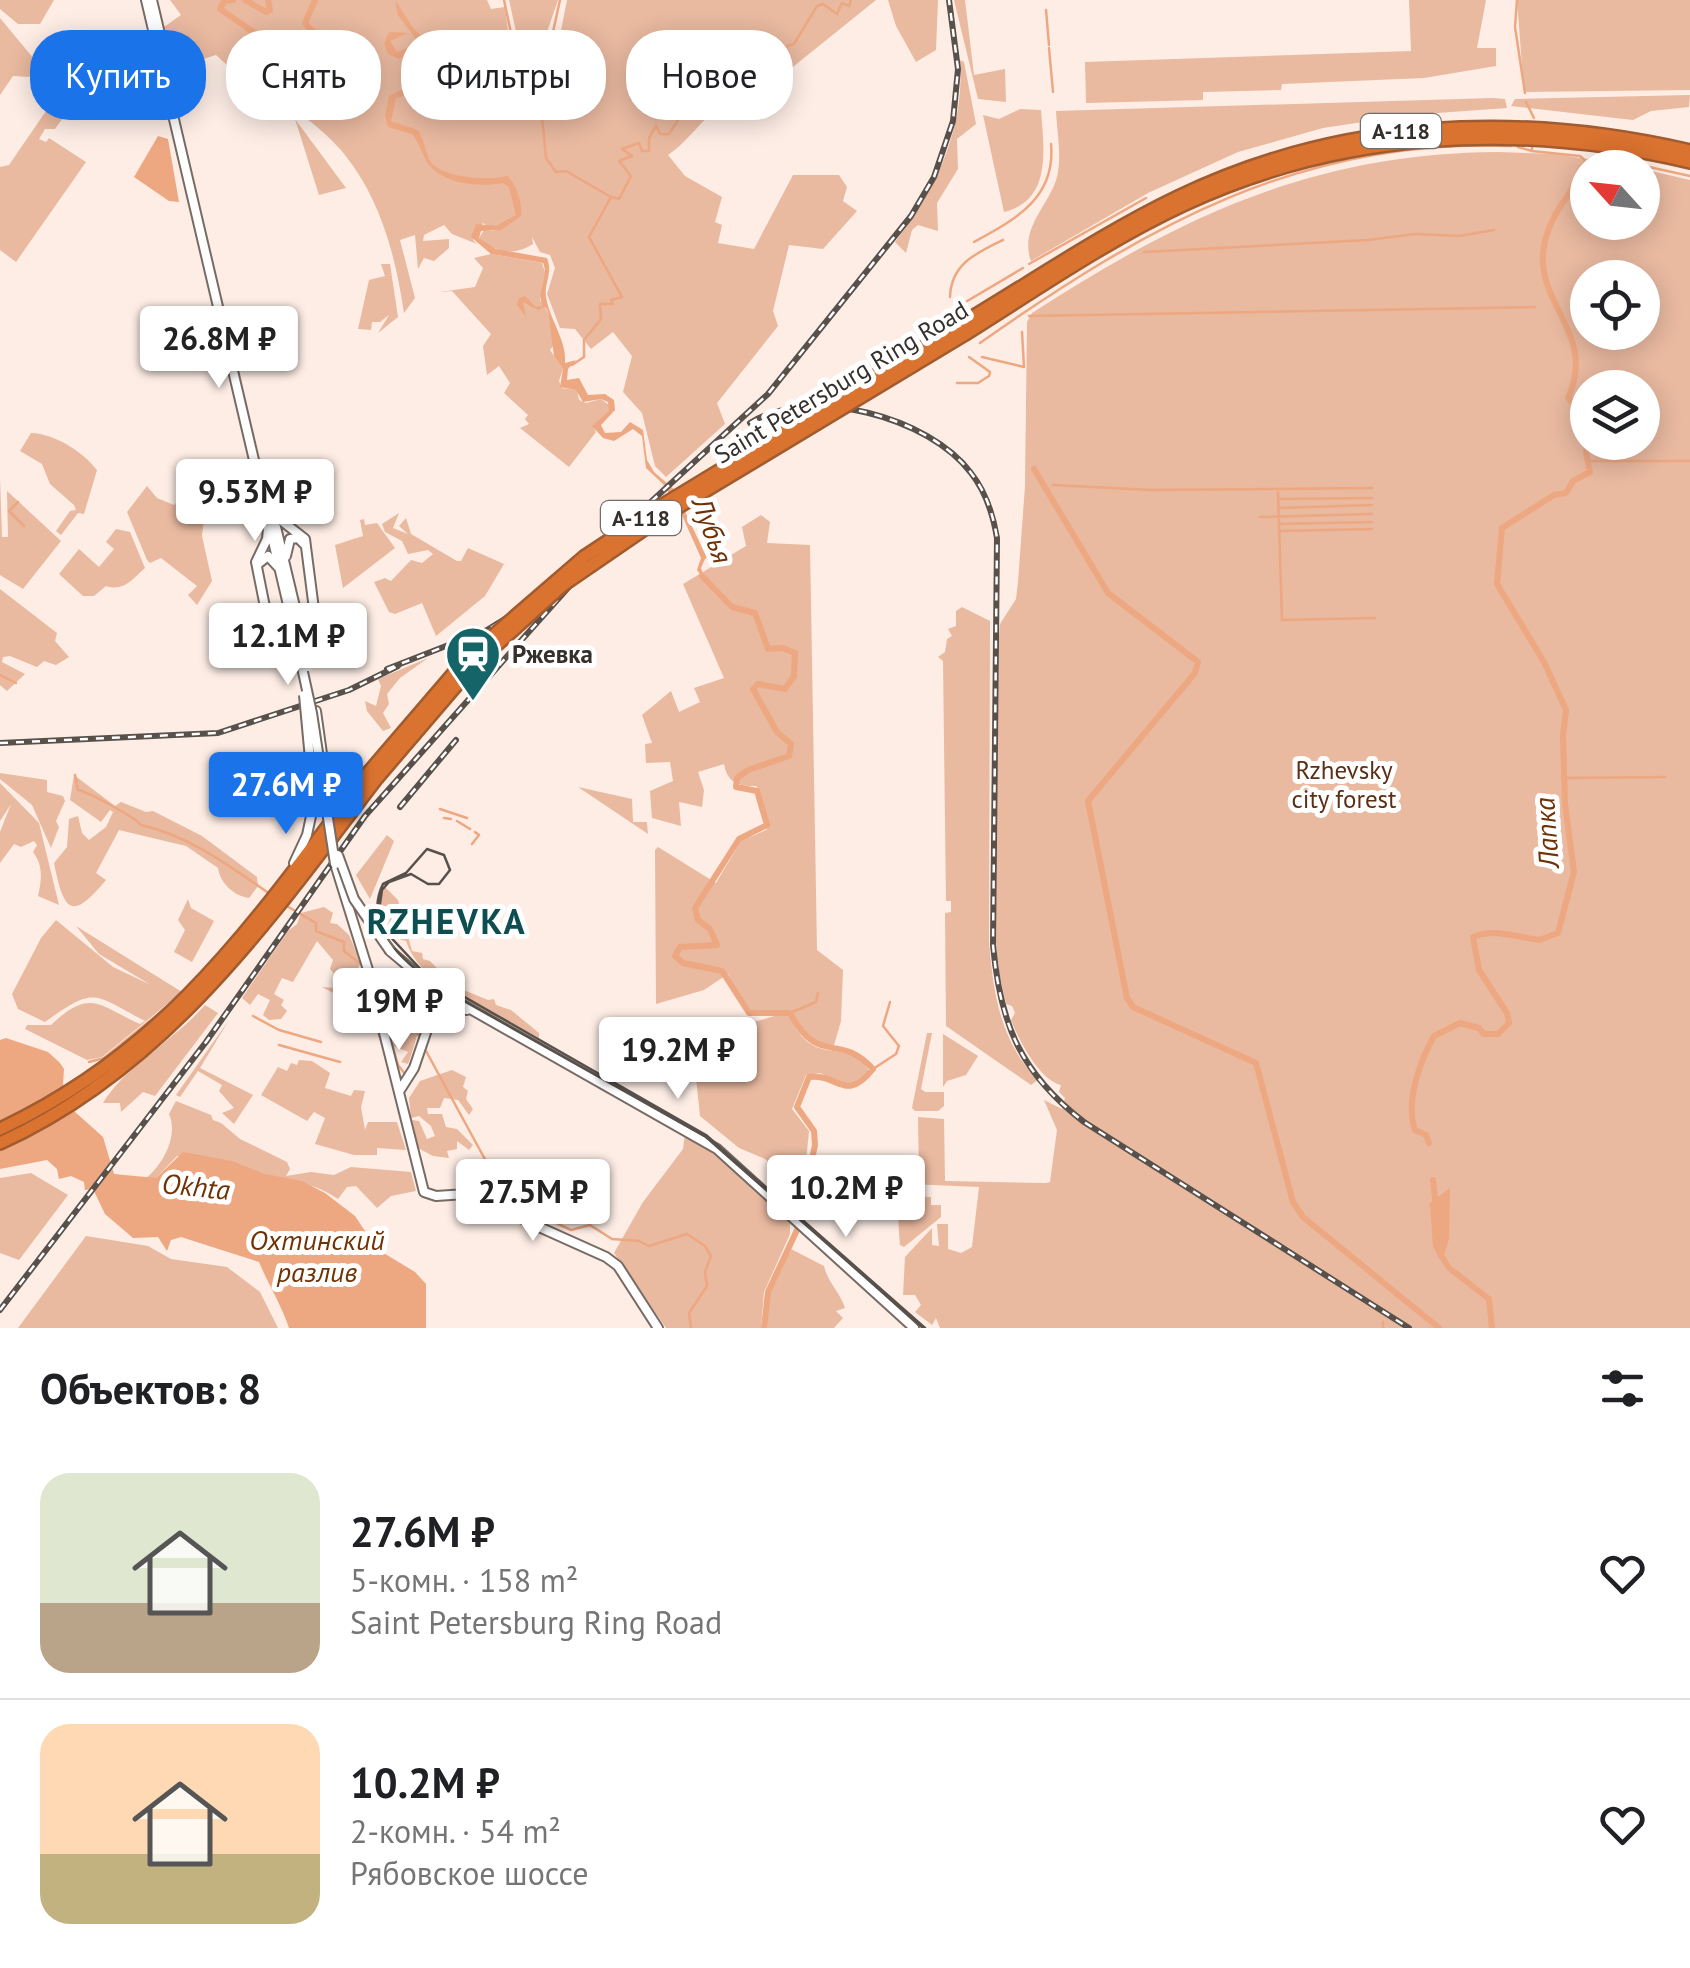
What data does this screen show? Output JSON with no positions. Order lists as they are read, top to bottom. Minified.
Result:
{"streets":{"highway":["А-118","Saint Petersburg Ring Road"]},"districts":["RZHEVKA"],"water":["Лубья","Лапка","Okhta","Охтинский разлив"],"parks":["Rzhevsky city forest"],"places":{"station":["Ржевка"]},"north":"top left","page":{"chip":["Купить","Снять","Фильтры","Новое"],"price":["26.8M ₽","9.53M ₽","12.1M ₽","27.6M ₽","19M ₽","19.2M ₽","10.2M ₽","27.5M ₽"],"heading":"Объектов: 8","list":[{"name":"27.6M ₽","note":"5-комн. · 158 m² · Saint Petersburg Ring Road"},{"name":"10.2M ₽","note":"2-комн. · 54 m² · Рябовское шоссе"}]}}
